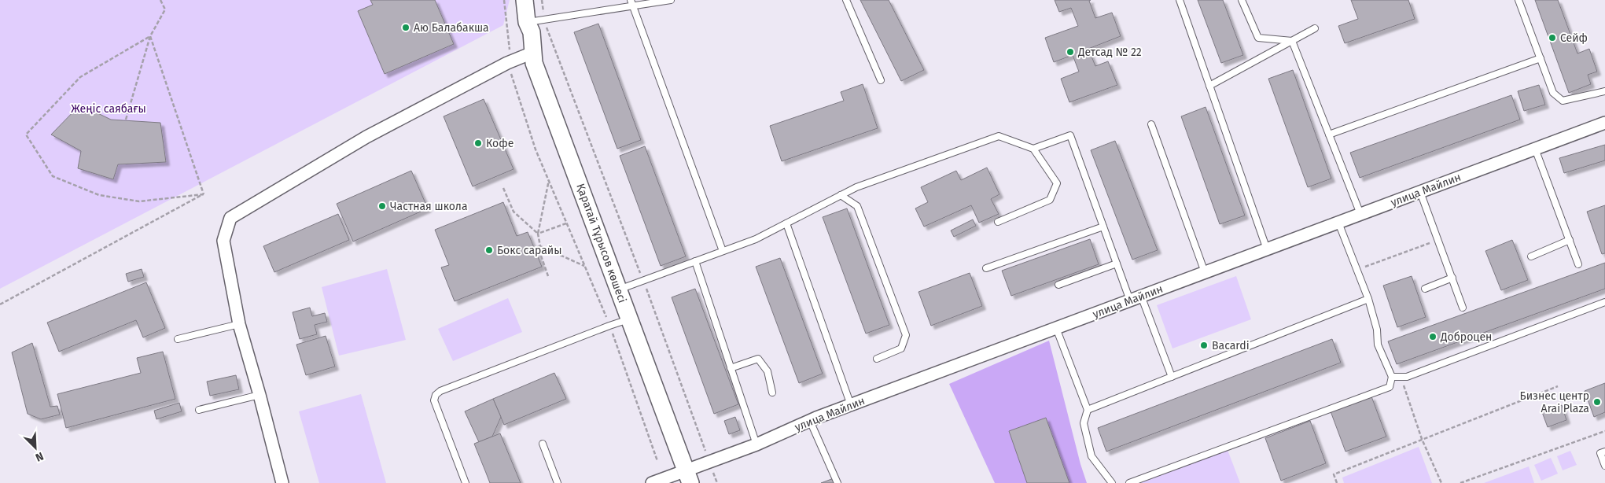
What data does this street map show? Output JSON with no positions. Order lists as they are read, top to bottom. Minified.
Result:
{"streets":{"main road":["Қаратай Тұрысов көшесі"],"street":["улица Майлин"]},"crossings":[["улица Майлин","Қаратай Тұрысов көшесі"]],"parks":["Жеңіс саябағы"],"places":["Аю Балабакша","Сейф","Детсад № 22","Кофе","Частная школа","Бокс сарайы","Доброцен","Bacardi","Бизнес центр Arai Plaza"],"north":"bottom right"}
